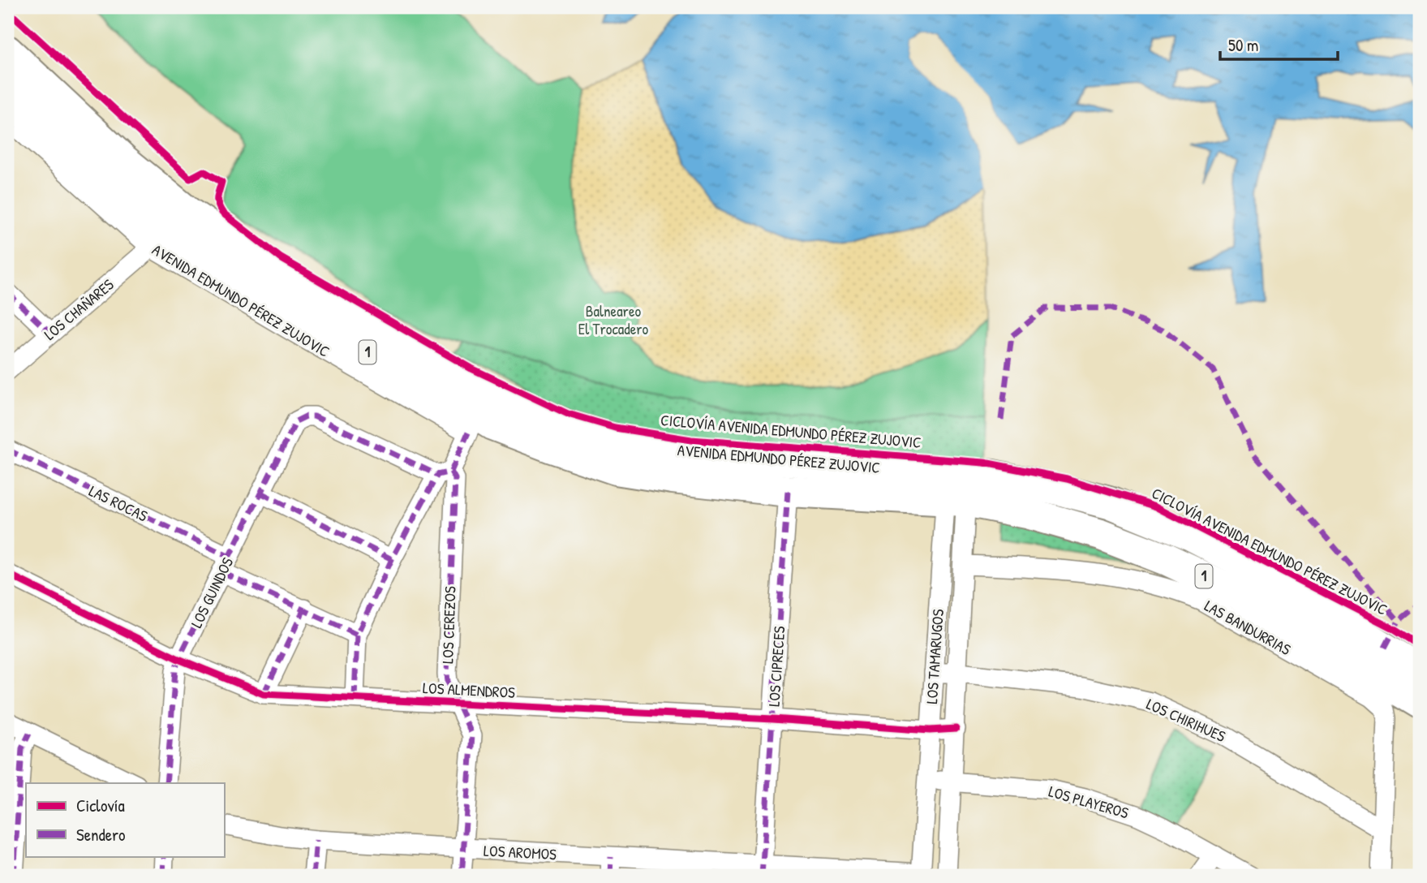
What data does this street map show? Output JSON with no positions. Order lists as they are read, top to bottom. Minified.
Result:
{"streets":{"highway":["AVENIDA EDMUNDO PÉREZ ZUJOVIC","1"],"street":["LOS CHAÑARES","LAS ROCAS","LOS GUINDOS","LOS CEREZOS","LAS BANDURRIAS","LOS TAMARUGOS","LOS CIPRECES","LOS ALMENDROS","LOS CHIRIHUES","LOS PLAYEROS","LOS AROMOS"],"cycle path":["CICLOVÍA AVENIDA EDMUNDO PÉREZ ZUJOVIC"]},"crossings":[["AVENIDA EDMUNDO PÉREZ ZUJOVIC","LOS CHAÑARES"],["AVENIDA EDMUNDO PÉREZ ZUJOVIC","LOS TAMARUGOS"],["AVENIDA EDMUNDO PÉREZ ZUJOVIC","LOS CIPRECES"],["LAS ROCAS","LOS GUINDOS"],["LOS GUINDOS","LOS CEREZOS"],["LOS GUINDOS","LOS ALMENDROS"],["LOS CEREZOS","LOS ALMENDROS"],["LOS CEREZOS","LOS AROMOS"],["LAS BANDURRIAS","LOS TAMARUGOS"],["LAS BANDURRIAS","LOS CHIRIHUES"],["LOS TAMARUGOS","LOS ALMENDROS"],["LOS TAMARUGOS","LOS CHIRIHUES"],["LOS TAMARUGOS","LOS PLAYEROS"],["LOS TAMARUGOS","LOS AROMOS"],["LOS CIPRECES","LOS ALMENDROS"],["LOS CIPRECES","LOS AROMOS"]],"parks":["Balneareo El Trocadero"],"legend":["Ciclovía","Sendero"],"scale_bar":"50 m"}
